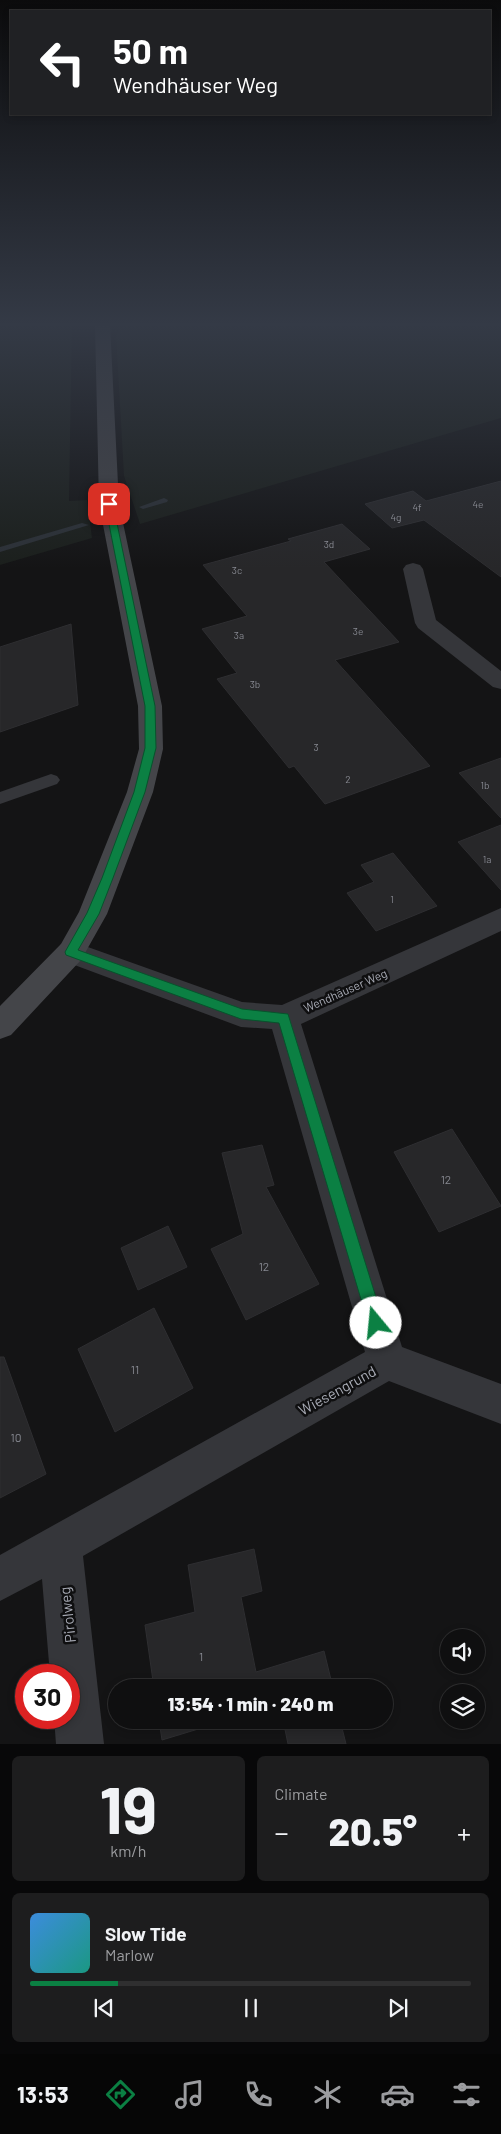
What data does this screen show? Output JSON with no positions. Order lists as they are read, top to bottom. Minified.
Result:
{"streets":{"street":["Wendhäuser Weg","Wiesengrund","Pirolweg"]},"crossings":[["Wendhäuser Weg","Wiesengrund"],["Wiesengrund","Pirolweg"]],"house_numbers":["4e","4f","4g","3d","3c","3e","3a","3b","3","2","1b","1a","1","12","12","11","10","1"],"page":{"turn":["50 m","Wendhäuser Weg"],"limit":"30","trip":"13:54 · 1 min · 240 m","tile":[["19","km/h"],"Climate"],"heat":["−","20.5°","+"],"song":["Slow Tide","Marlow"],"tabs":"13:53"}}
